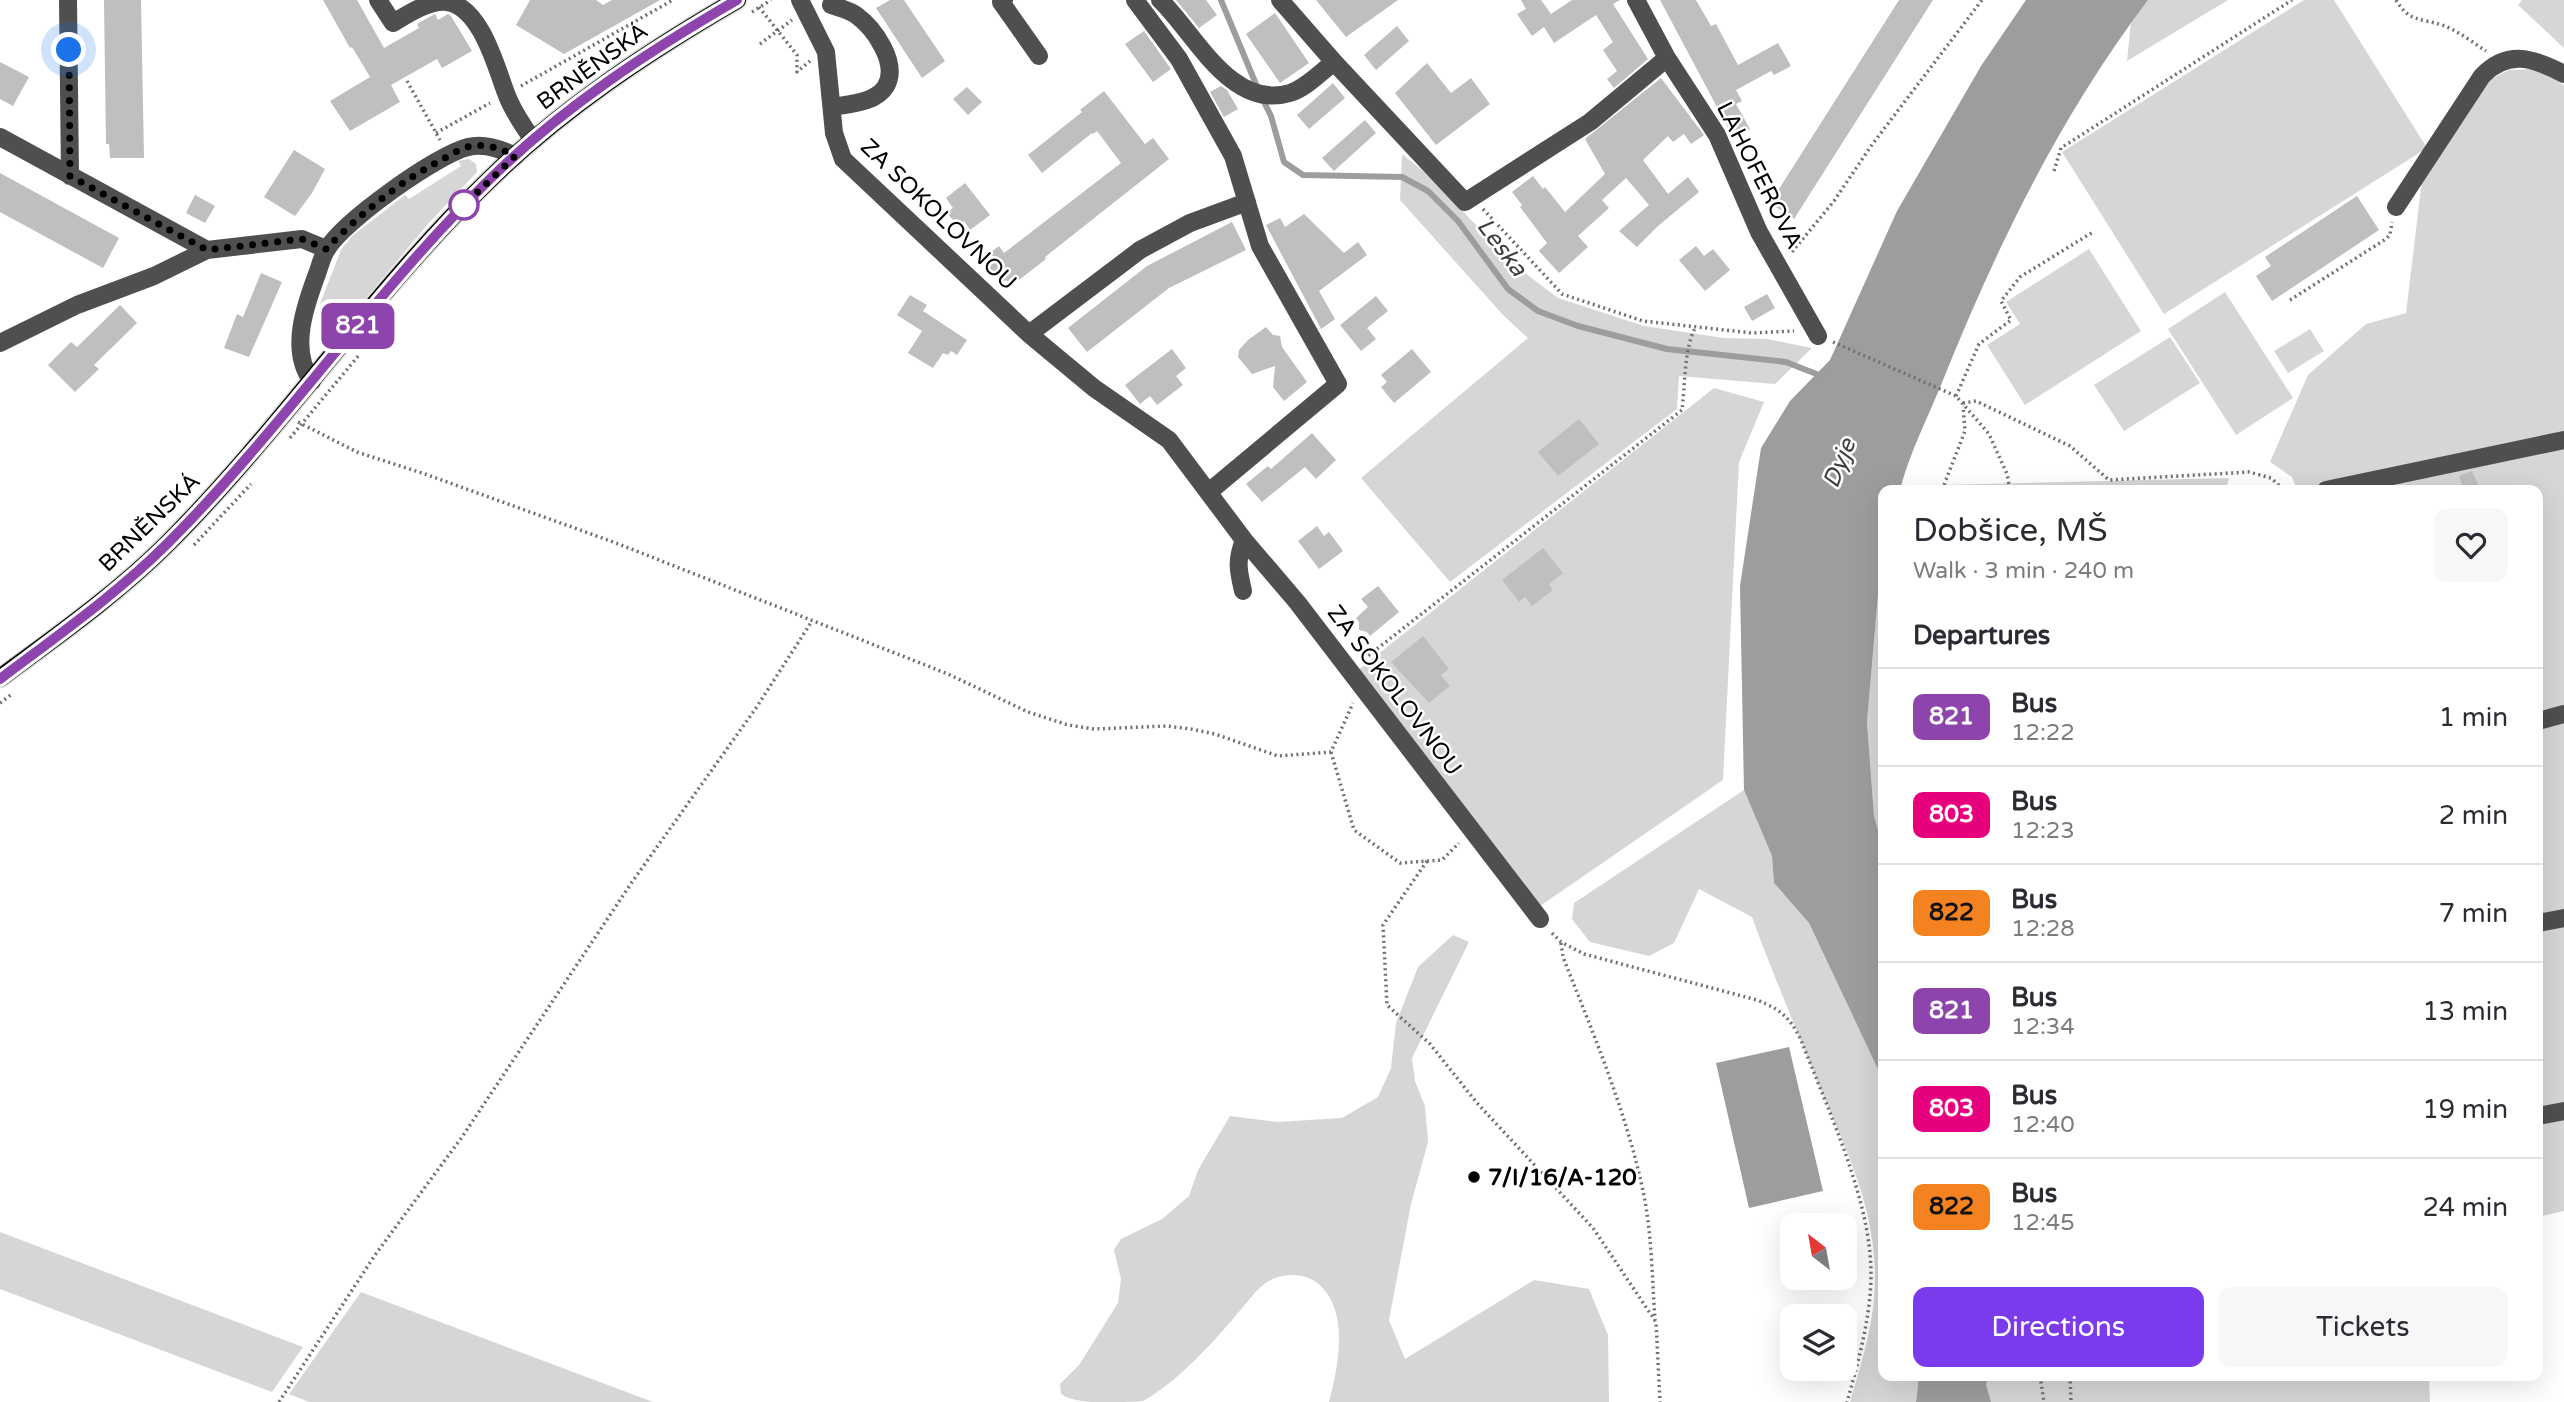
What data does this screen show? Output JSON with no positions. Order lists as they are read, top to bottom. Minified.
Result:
{"streets":{"main road":["BRNĚNSKÁ"],"street":["LAHOFEROVA","ZA SOKOLOVNOU"]},"water":["Leska","Dyje"],"places":["7/I/16/A-120"],"lines":["bus line 821"],"north":"top left","page":{"on_map":"821","heading":[["Dobšice, MŠ","Walk · 3 min · 240 m"],"Departures"],"list":[{"mark":"821","name":"Bus","note":"12:22","value":"1 min"},{"mark":"803","name":"Bus","note":"12:23","value":"2 min"},{"mark":"822","name":"Bus","note":"12:28","value":"7 min"},{"mark":"821","name":"Bus","note":"12:34","value":"13 min"},{"mark":"803","name":"Bus","note":"12:40","value":"19 min"},{"mark":"822","name":"Bus","note":"12:45","value":"24 min"}],"buttons":["Directions","Tickets"]}}
